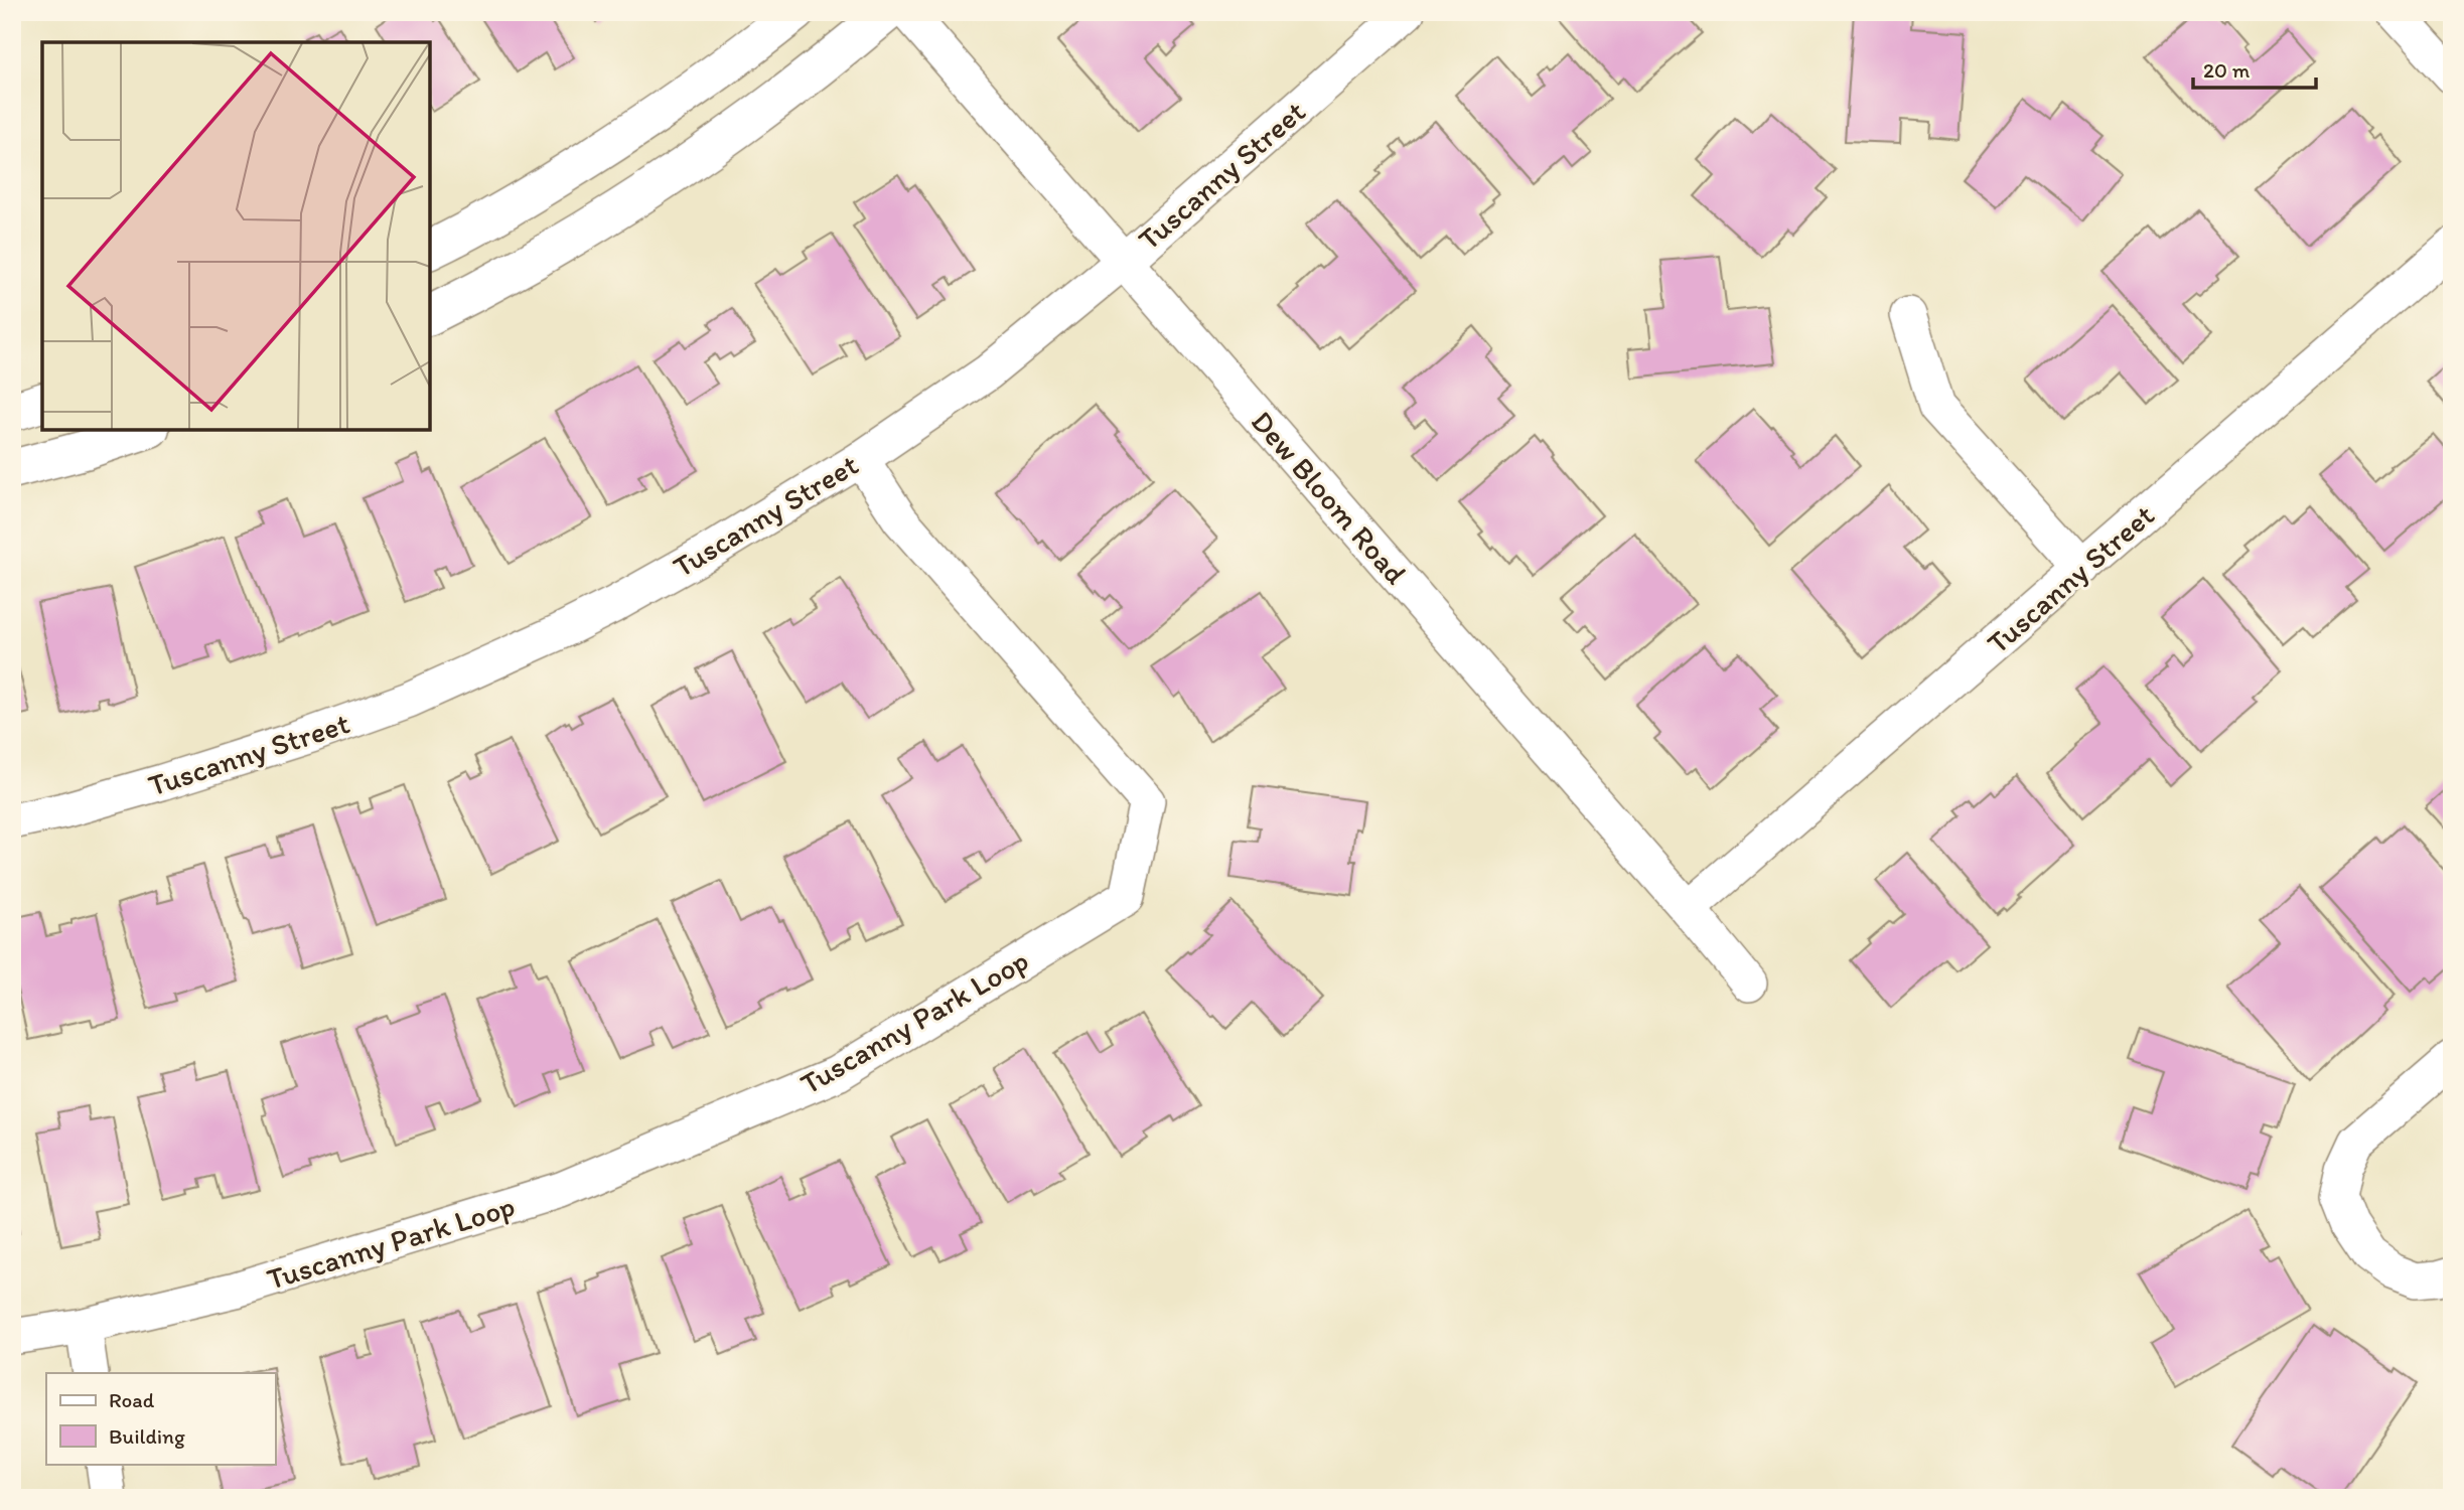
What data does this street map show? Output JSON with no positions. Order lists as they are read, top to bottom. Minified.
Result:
{"streets":{"street":["Tuscanny Street","Dew Bloom Road","Tuscanny Park Loop"]},"crossings":[["Tuscanny Street","Dew Bloom Road"],["Tuscanny Street","Tuscanny Park Loop"]],"legend":["Road","Building"],"scale_bar":"20 m"}
